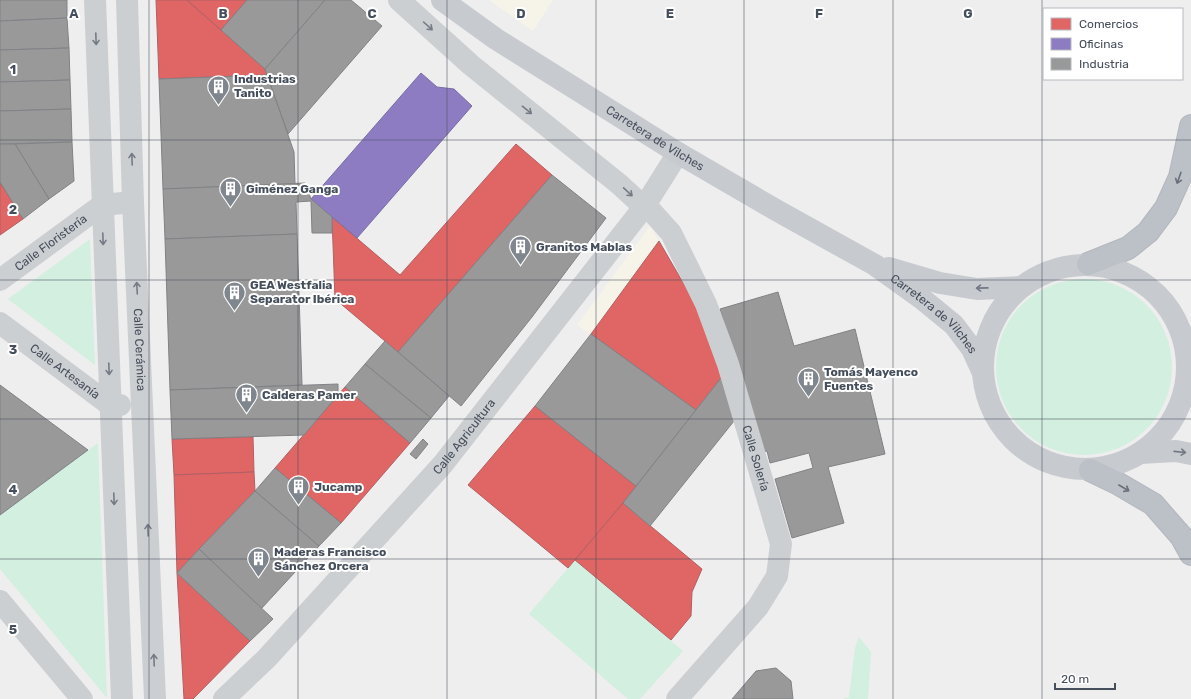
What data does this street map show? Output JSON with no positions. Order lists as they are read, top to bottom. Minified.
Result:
{"streets":{"main road":["Carretera de Vilches"],"street":["Calle Floristería","Calle Cerámica","Calle Artesanía","Calle Agricultura","Calle Solería"]},"crossings":[["Carretera de Vilches","Calle Agricultura"],["Calle Agricultura","Calle Solería"]],"places":{"building":["Industrias Tanito","Giménez Ganga","Granitos Mablas","GEA Westfalia Separator Ibérica","Tomás Mayenco Fuentes","Calderas Pamer","Jucamp","Maderas Francisco Sánchez Orcera"]},"legend":["Comercios","Oficinas","Industria"],"scale_bar":"20 m","grid":{"columns":["A","B","C","D","E","F","G"],"rows":["1","2","3","4","5"]}}
